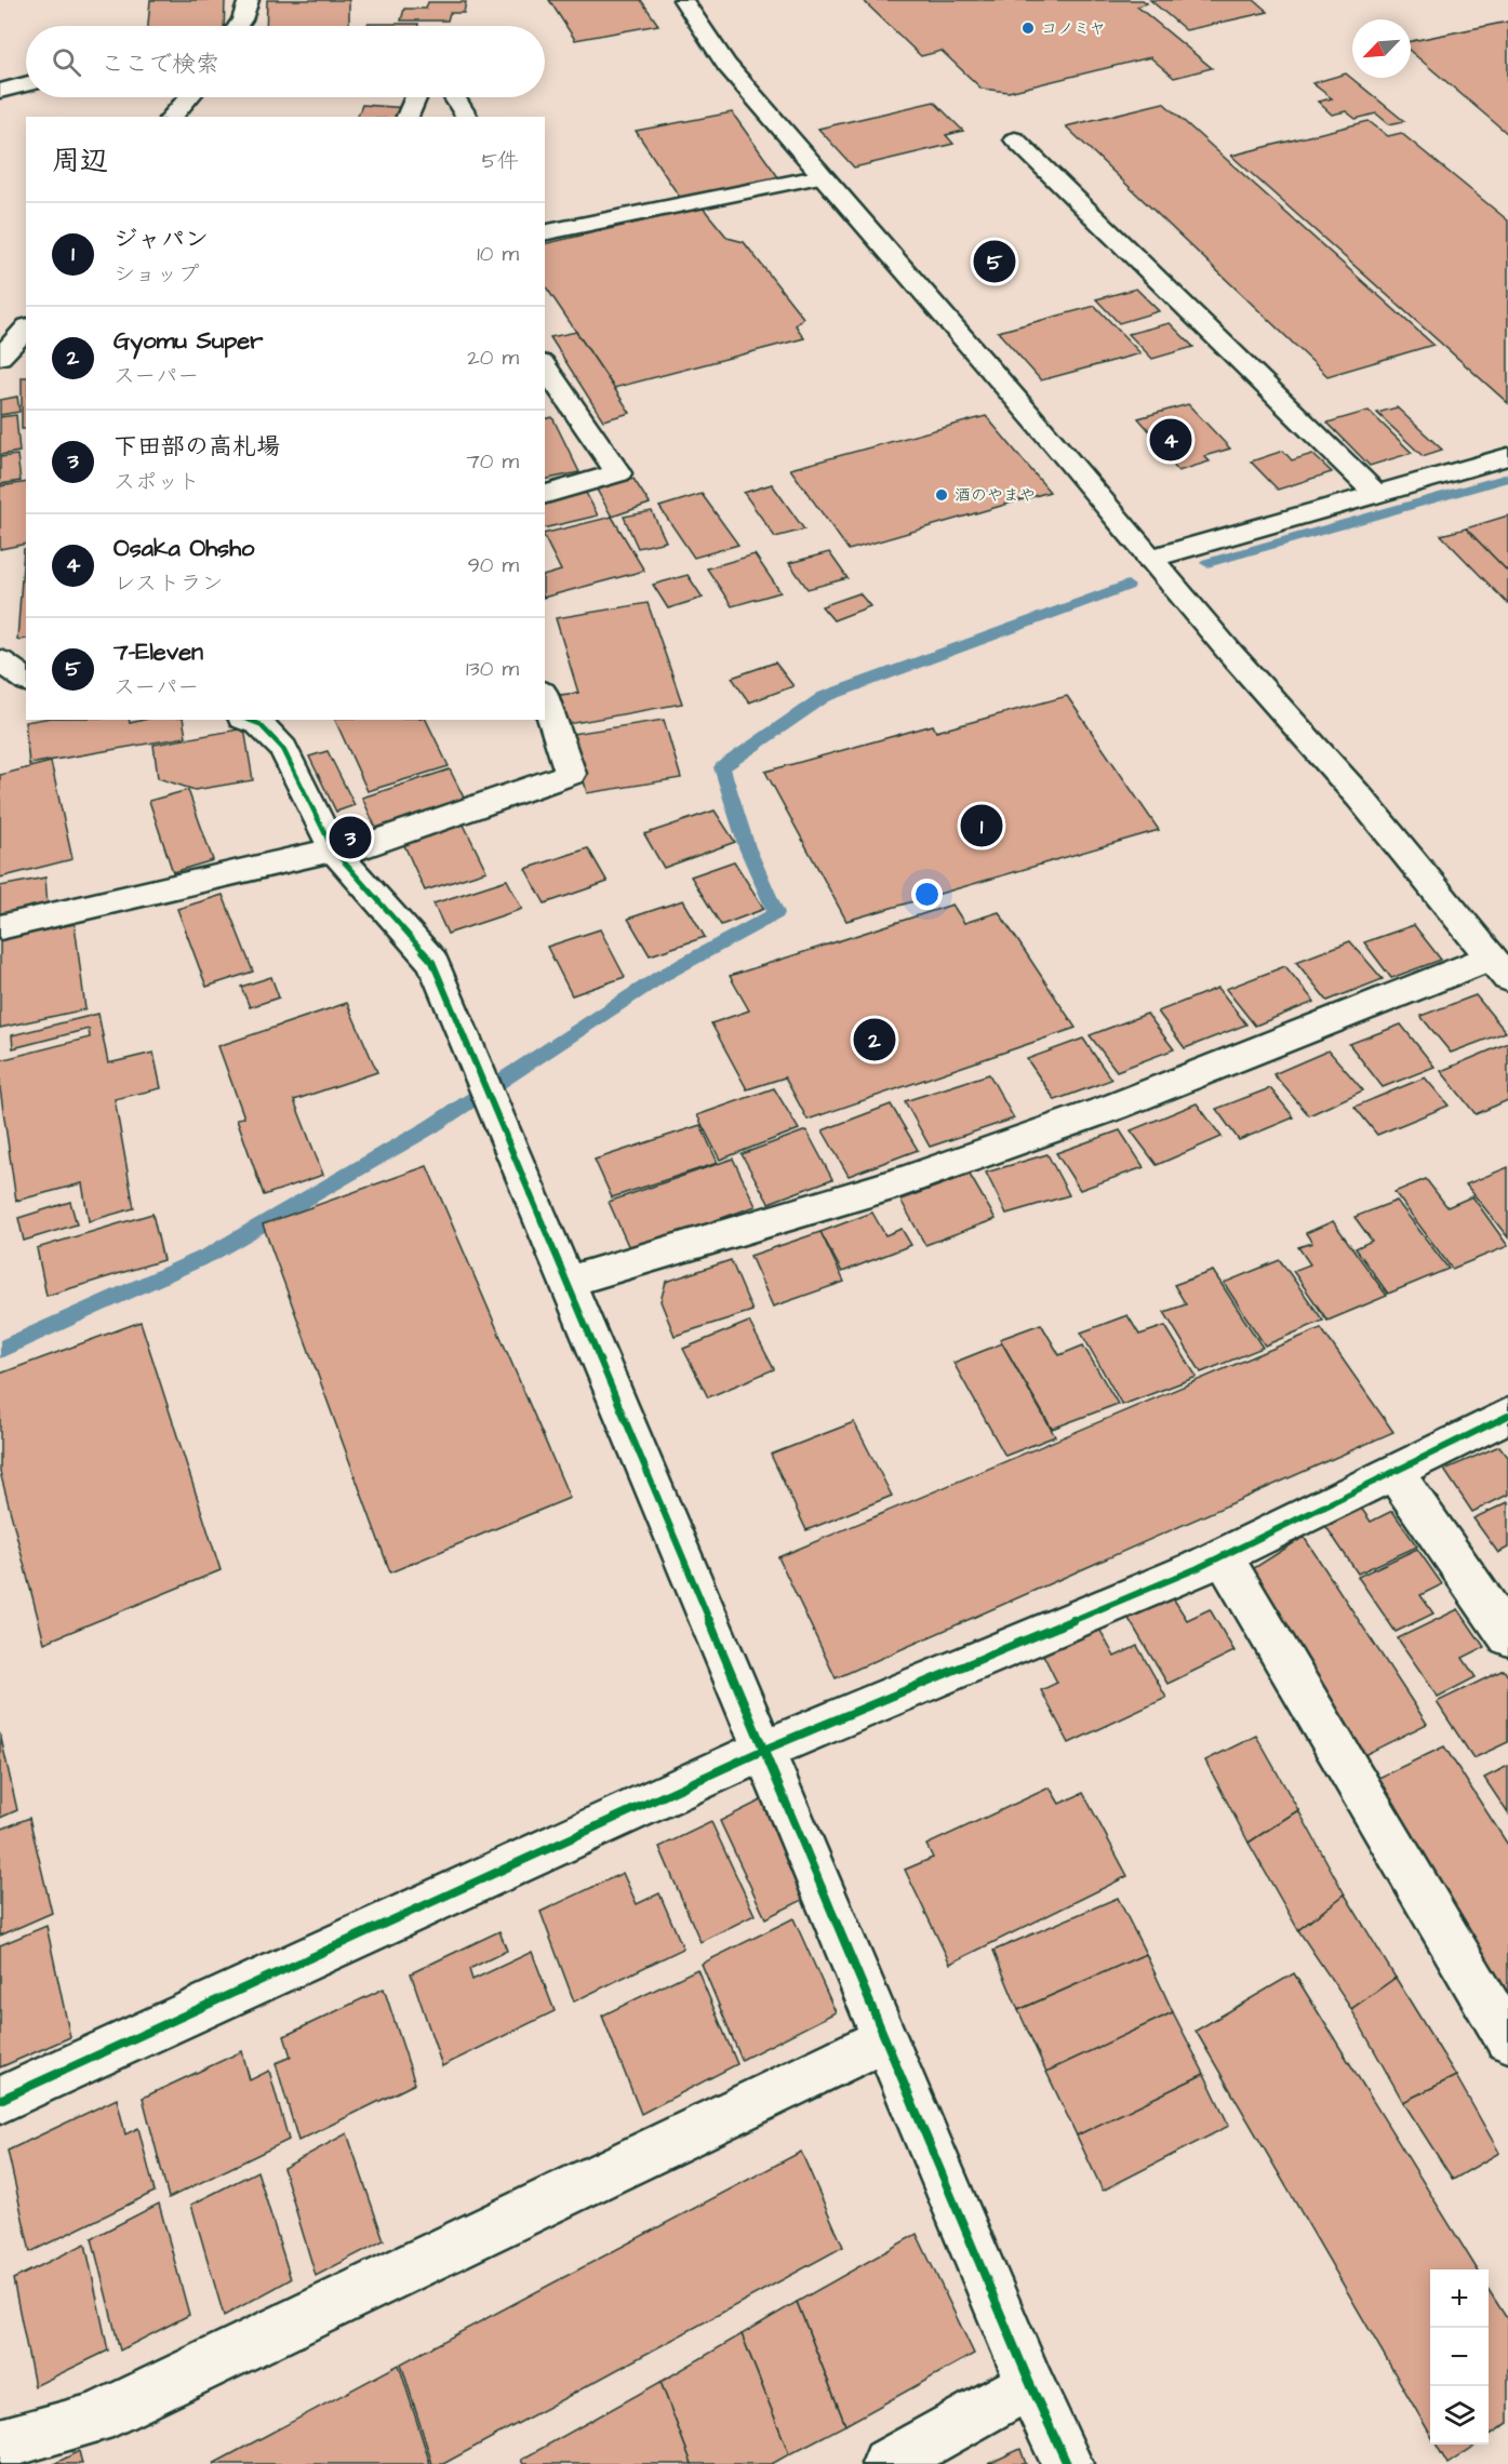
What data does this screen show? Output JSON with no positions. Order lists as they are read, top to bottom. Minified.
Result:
{"places":["コノミヤ","酒のやまや"],"north":"bottom left","page":{"search":"ここで検索","heading":["周辺","5件"],"list":[{"mark":"1","name":"ジャパン","note":"ショップ","value":"10 m"},{"mark":"2","name":"Gyomu Super","note":"スーパー","value":"20 m"},{"mark":"3","name":"下田部の高札場","note":"スポット","value":"70 m"},{"mark":"4","name":"Osaka Ohsho","note":"レストラン","value":"90 m"},{"mark":"5","name":"7-Eleven","note":"スーパー","value":"130 m"}],"pins":["5","4","1","3","2"],"map_buttons":["+","−"]}}
